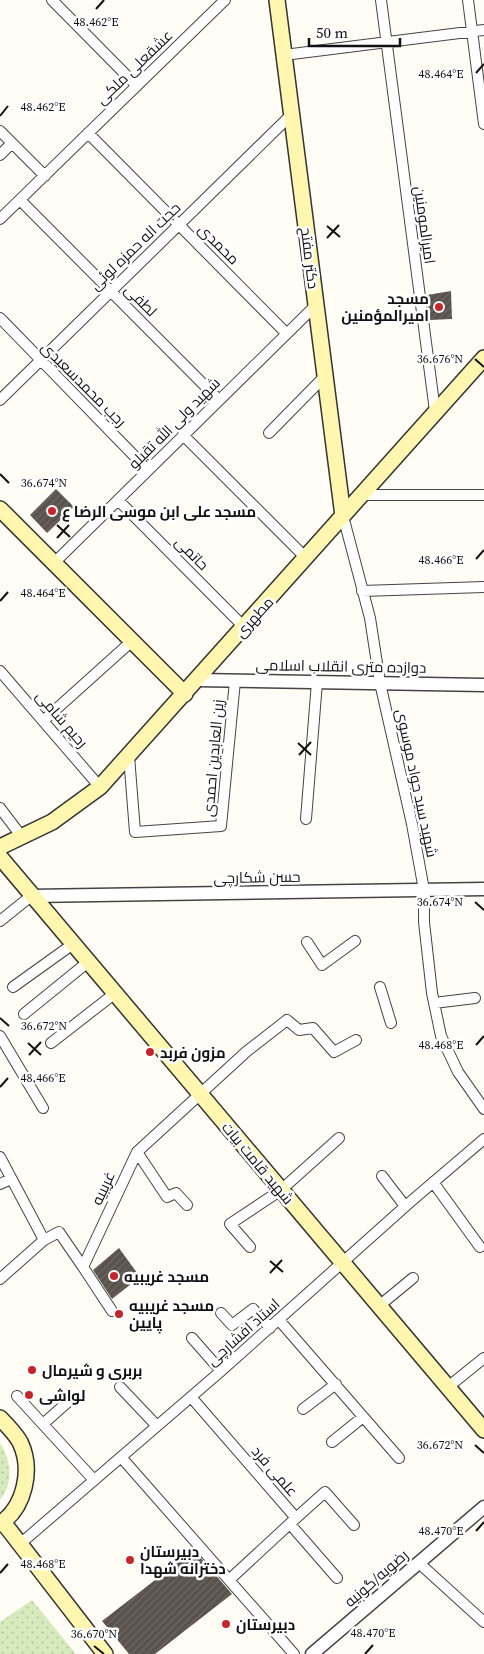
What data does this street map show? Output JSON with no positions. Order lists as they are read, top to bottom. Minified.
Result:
{"streets":{"main road":["دکتر مفتح","مطهری","شهید قامت بیات"],"street":["عشقعلی ملکی","امیرالمومنین","محمدی","حجت اله حمزه لوئی","لطفی","رجب محمدسعیدی","شهید ولی الله تقیلو","حاتمی","دوازده متری انقلاب اسلامی","رحیم شامی","زین العابدین احمدی","شهید سید جواد موسوی","حسن شکارچی","غریبیه","استاد افشارچی","علمی فرد","رضویه/گونیه"]},"crossings":[["عشقعلی ملکی","محمدی"],["عشقعلی ملکی","لطفی"],["امیرالمومنین","مطهری"],["محمدی","حجت اله حمزه لوئی"],["محمدی","شهید ولی الله تقیلو"],["حجت اله حمزه لوئی","دکتر مفتح"],["حجت اله حمزه لوئی","لطفی"],["حجت اله حمزه لوئی","رجب محمدسعیدی"],["دکتر مفتح","شهید ولی الله تقیلو"],["دکتر مفتح","مطهری"],["دکتر مفتح","شهید سید جواد موسوی"],["لطفی","شهید ولی الله تقیلو"],["رجب محمدسعیدی","شهید ولی الله تقیلو"],["شهید ولی الله تقیلو","حاتمی"],["حاتمی","مطهری"],["مطهری","دوازده متری انقلاب اسلامی"],["مطهری","رحیم شامی"],["مطهری","زین العابدین احمدی"],["مطهری","شهید سید جواد موسوی"],["دوازده متری انقلاب اسلامی","زین العابدین احمدی"],["دوازده متری انقلاب اسلامی","شهید سید جواد موسوی"],["شهید سید جواد موسوی","حسن شکارچی"],["حسن شکارچی","شهید قامت بیات"],["شهید قامت بیات","غریبیه"],["شهید قامت بیات","استاد افشارچی"],["استاد افشارچی","علمی فرد"]],"places":["مسجد امیرالمؤمنین","مسجد علی ابن موسی الرضا ع","مزون فربد","مسجد غریبیه","مسجد غریبیه پایین","بربری و شیرمال","لواشی","دبیرستان دخترانه شهدا","دبیرستان"],"scale_bar":"50 m","coordinates":["48.462°E","48.464°E","36.676°N","36.674°N","48.466°E","36.672°N","48.468°E","48.470°E","36.670°N"]}
